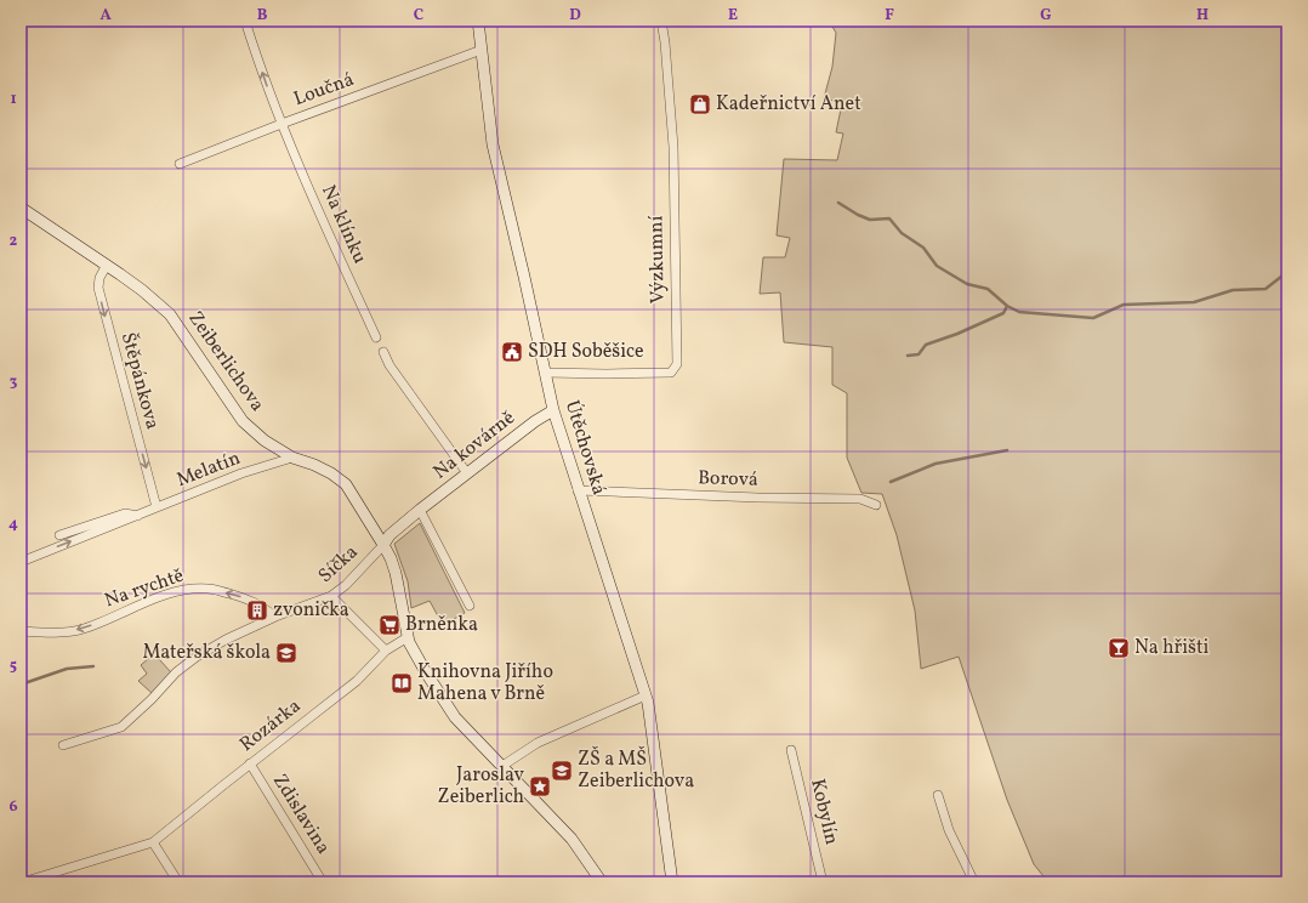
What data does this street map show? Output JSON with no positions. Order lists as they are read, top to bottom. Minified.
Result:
{"streets":{"street":["Loučná","Na klínku","Výzkumní","Zeiberlichova","Štěpánkova","Na kovárně","Útěchovská","Melatín","Borová","Síčka","Na rychtě","Rozárka","Kobylín","Zdislavina"]},"crossings":[["Loučná","Na klínku"],["Loučná","Útěchovská"],["Výzkumní","Útěchovská"],["Zeiberlichova","Štěpánkova"],["Zeiberlichova","Na kovárně"],["Zeiberlichova","Melatín"],["Zeiberlichova","Síčka"],["Zeiberlichova","Rozárka"],["Štěpánkova","Melatín"],["Na kovárně","Útěchovská"],["Na kovárně","Síčka"],["Útěchovská","Borová"],["Síčka","Na rychtě"],["Rozárka","Zdislavina"]],"one_way":["Štěpánkova","Na rychtě"],"places":{"shop":["Kadeřnictví Anet"],"public building":["SDH Soběšice"],"building":["zvonička"],"supermarket":["Brněnka"],"bar":["Na hřišti"],"school or university":["Mateřská škola","ZŠ a MŠ Zeiberlichova"],"library":["Knihovna Jiřího Mahena v Brně"],"place":["Jaroslav Zeiberlich"]},"grid":{"columns":["A","B","C","D","E","F","G","H"],"rows":["1","2","3","4","5","6"]}}
